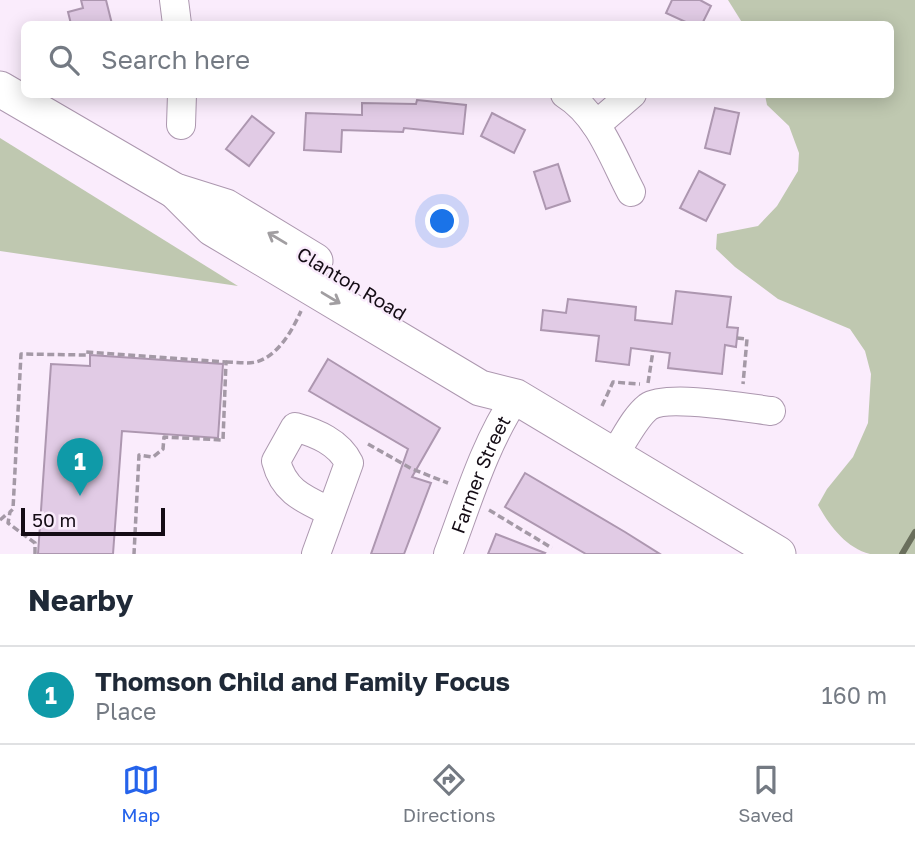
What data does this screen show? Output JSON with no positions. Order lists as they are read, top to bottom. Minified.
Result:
{"streets":{"main road":["Clanton Road"],"street":["Farmer Street"]},"crossings":[["Clanton Road","Farmer Street"]],"scale_bar":"50 m","page":{"search":"Search here","pins":"1","scale":"50 m","heading":"Nearby","list":[{"mark":"1","name":"Thomson Child and Family Focus","note":"Place","value":"160 m"}],"nav":["Map","Directions","Saved"]}}
